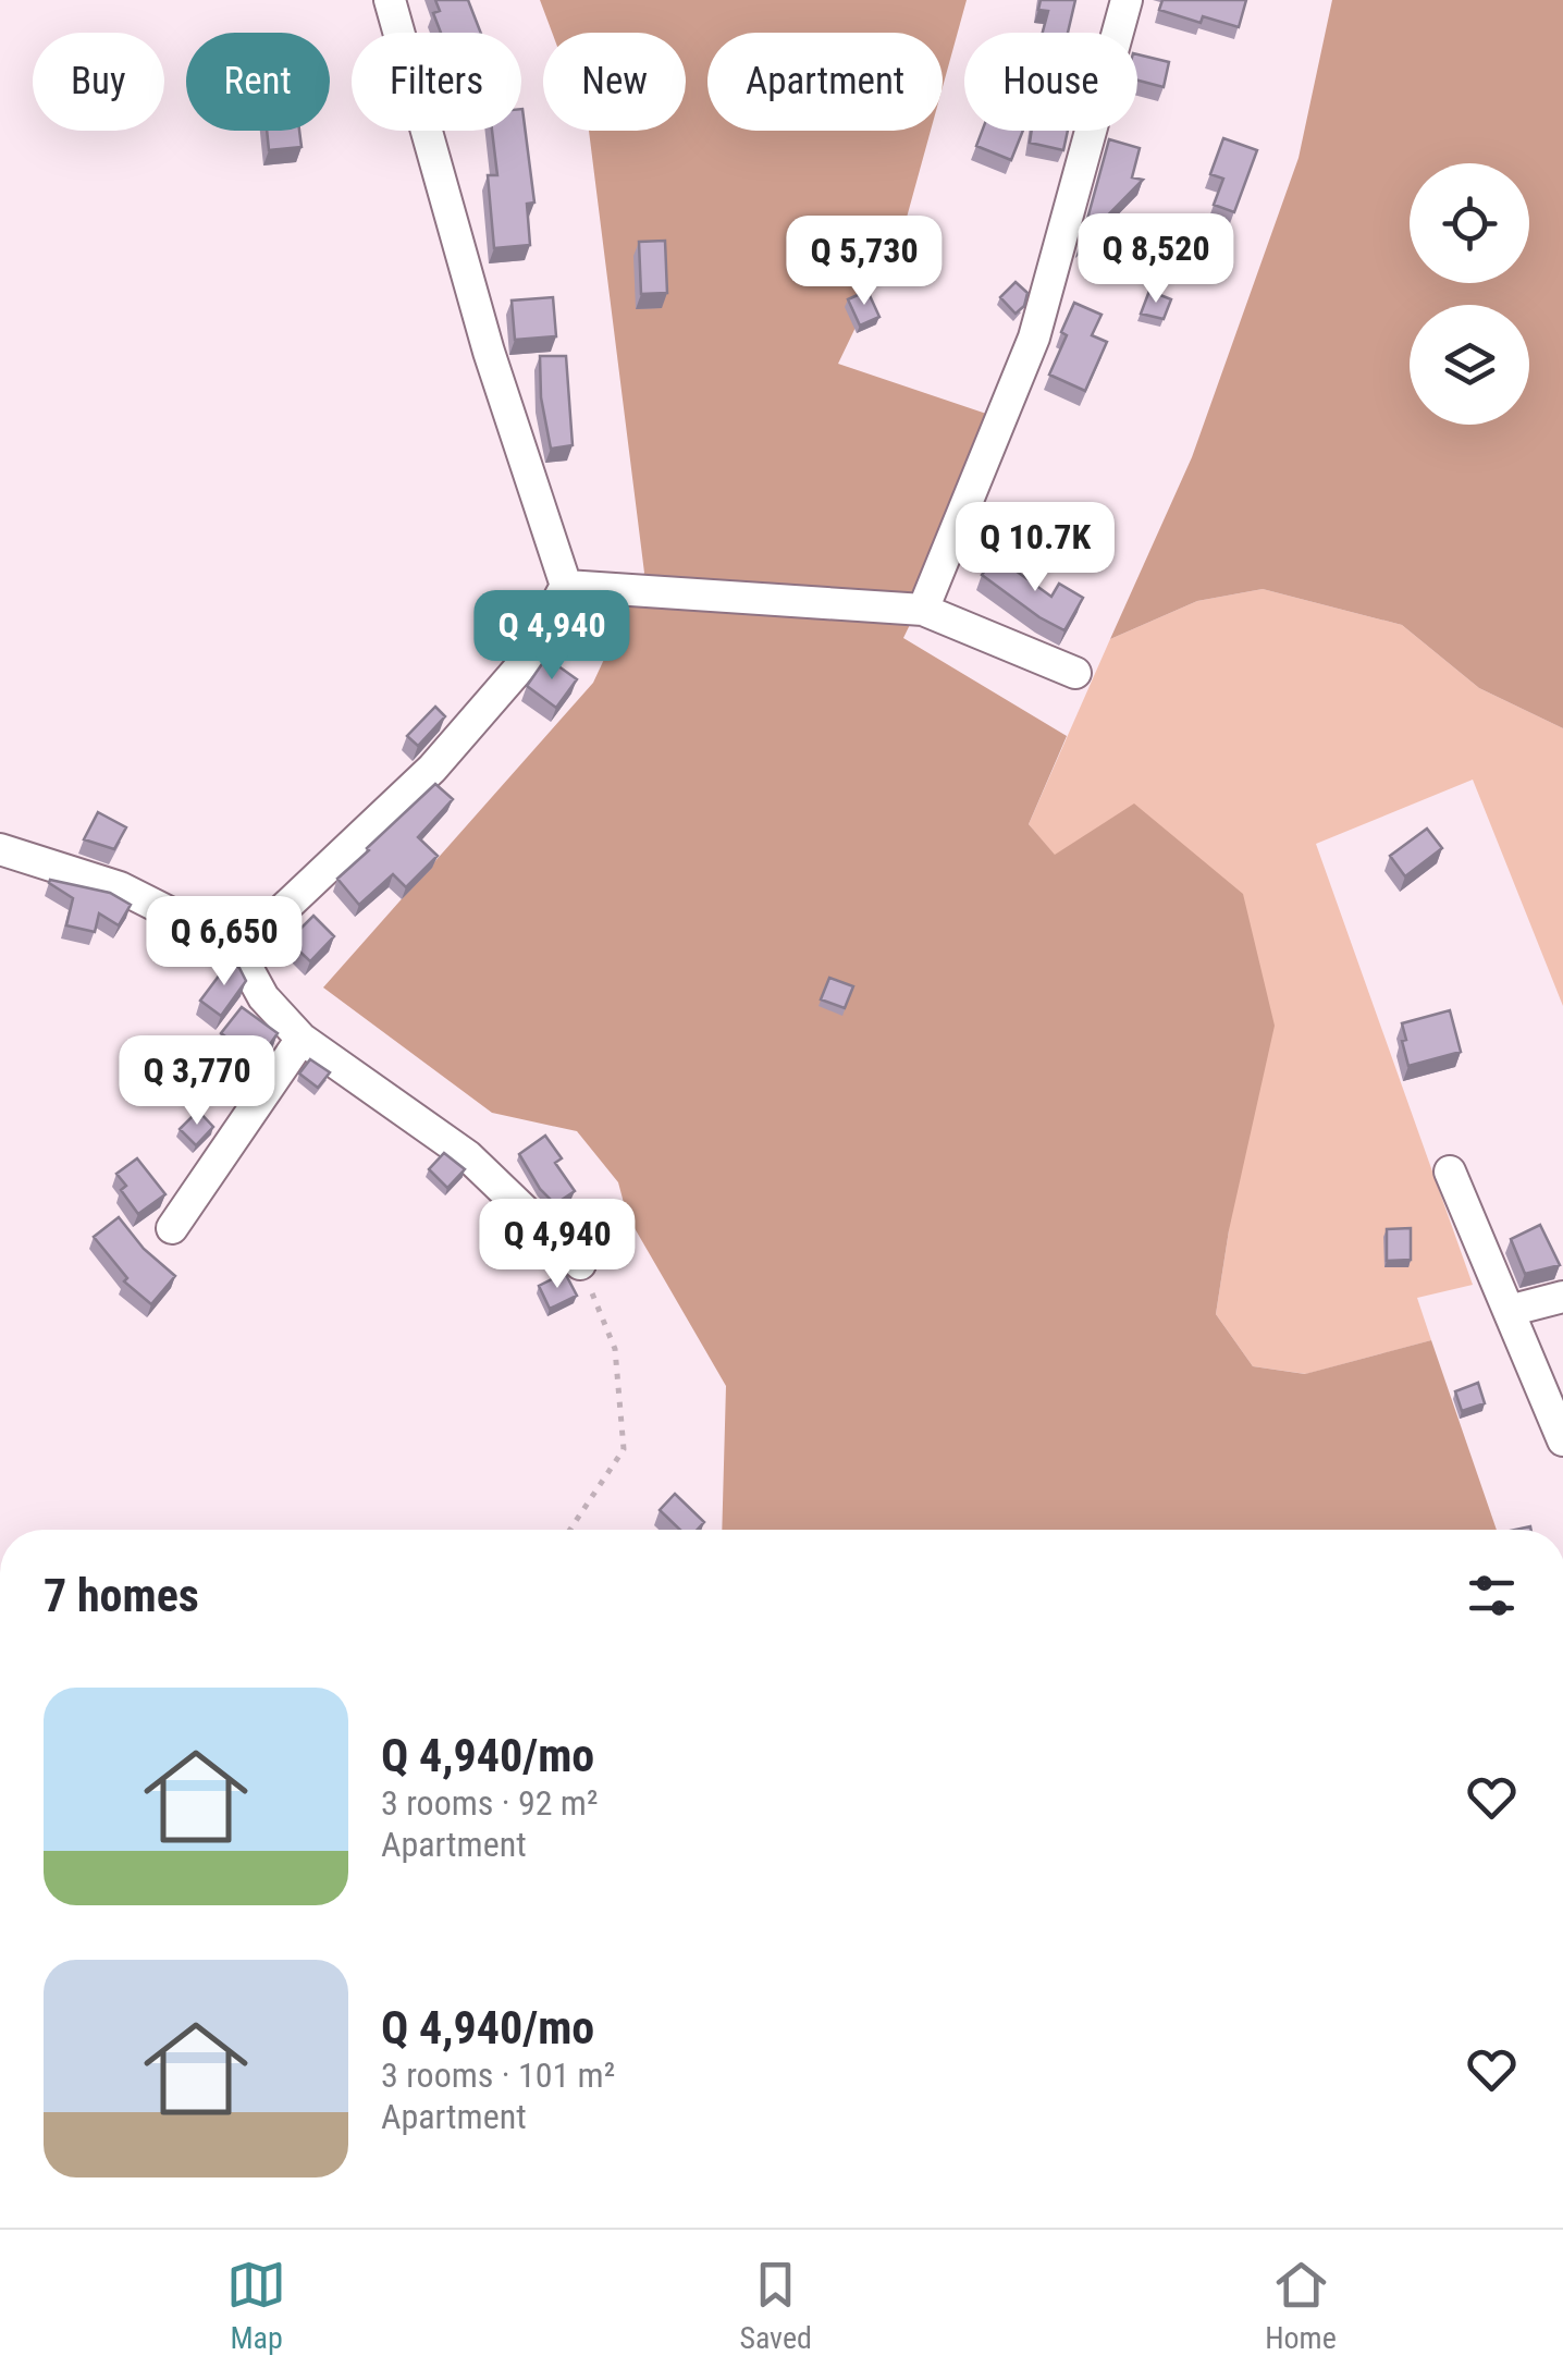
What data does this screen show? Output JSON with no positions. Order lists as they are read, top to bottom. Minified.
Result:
{"page":{"chip":["Buy","Rent","Filters","New","Apartment","House"],"price":["Q 8,520","Q 5,730","Q 10.7K","Q 4,940","Q 6,650","Q 3,770","Q 4,940"],"heading":"7 homes","list":[{"name":"Q 4,940/mo","note":"3 rooms · 92 m² · Apartment"},{"name":"Q 4,940/mo","note":"3 rooms · 101 m² · Apartment"}],"tabs":["Map","Saved","Home"]}}
